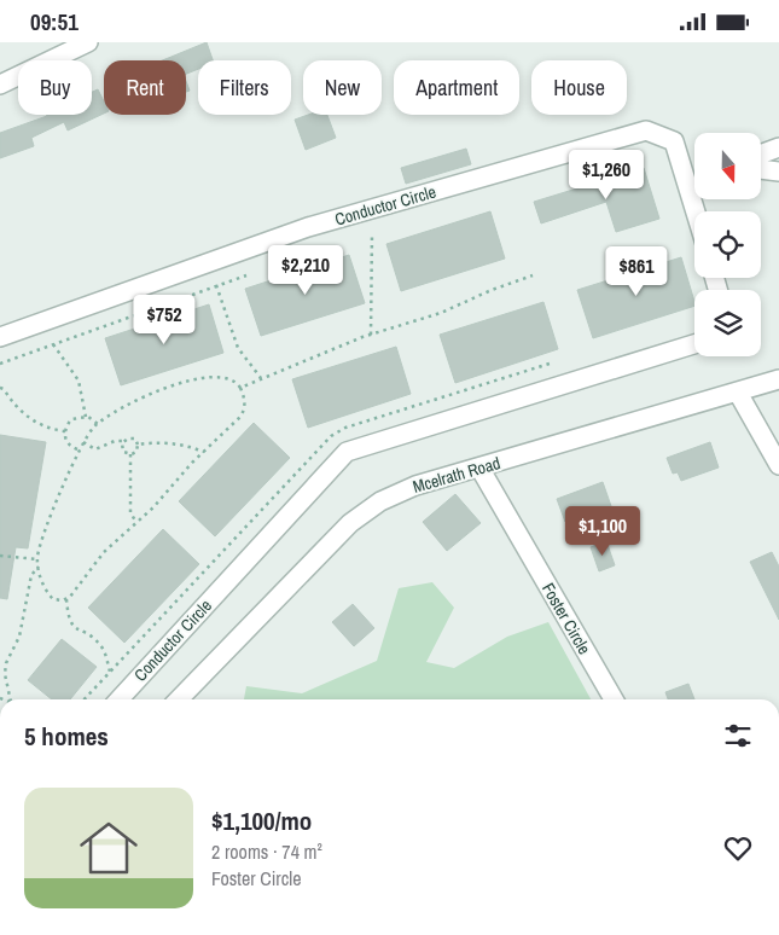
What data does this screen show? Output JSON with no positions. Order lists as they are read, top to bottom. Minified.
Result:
{"streets":{"street":["Conductor Circle","Mcelrath Road","Foster Circle"]},"crossings":[["Mcelrath Road","Foster Circle"]],"north":"bottom","page":{"status":"09:51","chip":["Buy","Rent","Filters","New","Apartment","House"],"price":["$1,260","$2,210","$861","$752","$1,100"],"heading":"5 homes","list":[{"name":"$1,100/mo","note":"2 rooms · 74 m² · Foster Circle"}]}}
